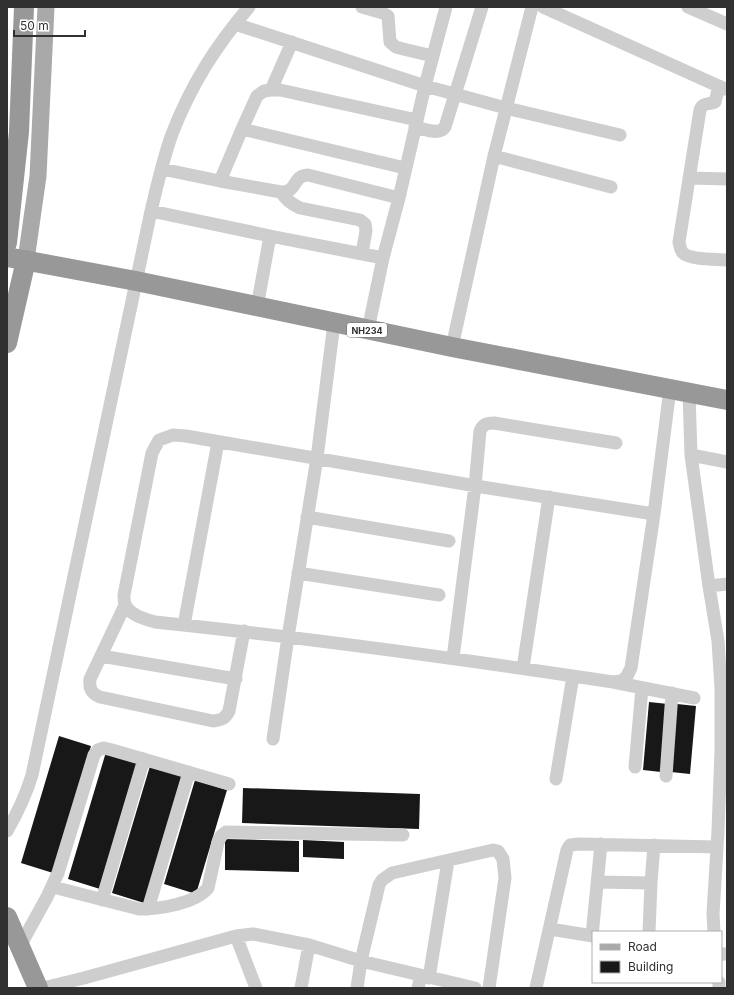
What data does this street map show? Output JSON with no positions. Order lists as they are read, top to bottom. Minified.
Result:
{"streets":{"highway":["NH234"]},"legend":["Road","Building"],"scale_bar":"50 m"}
